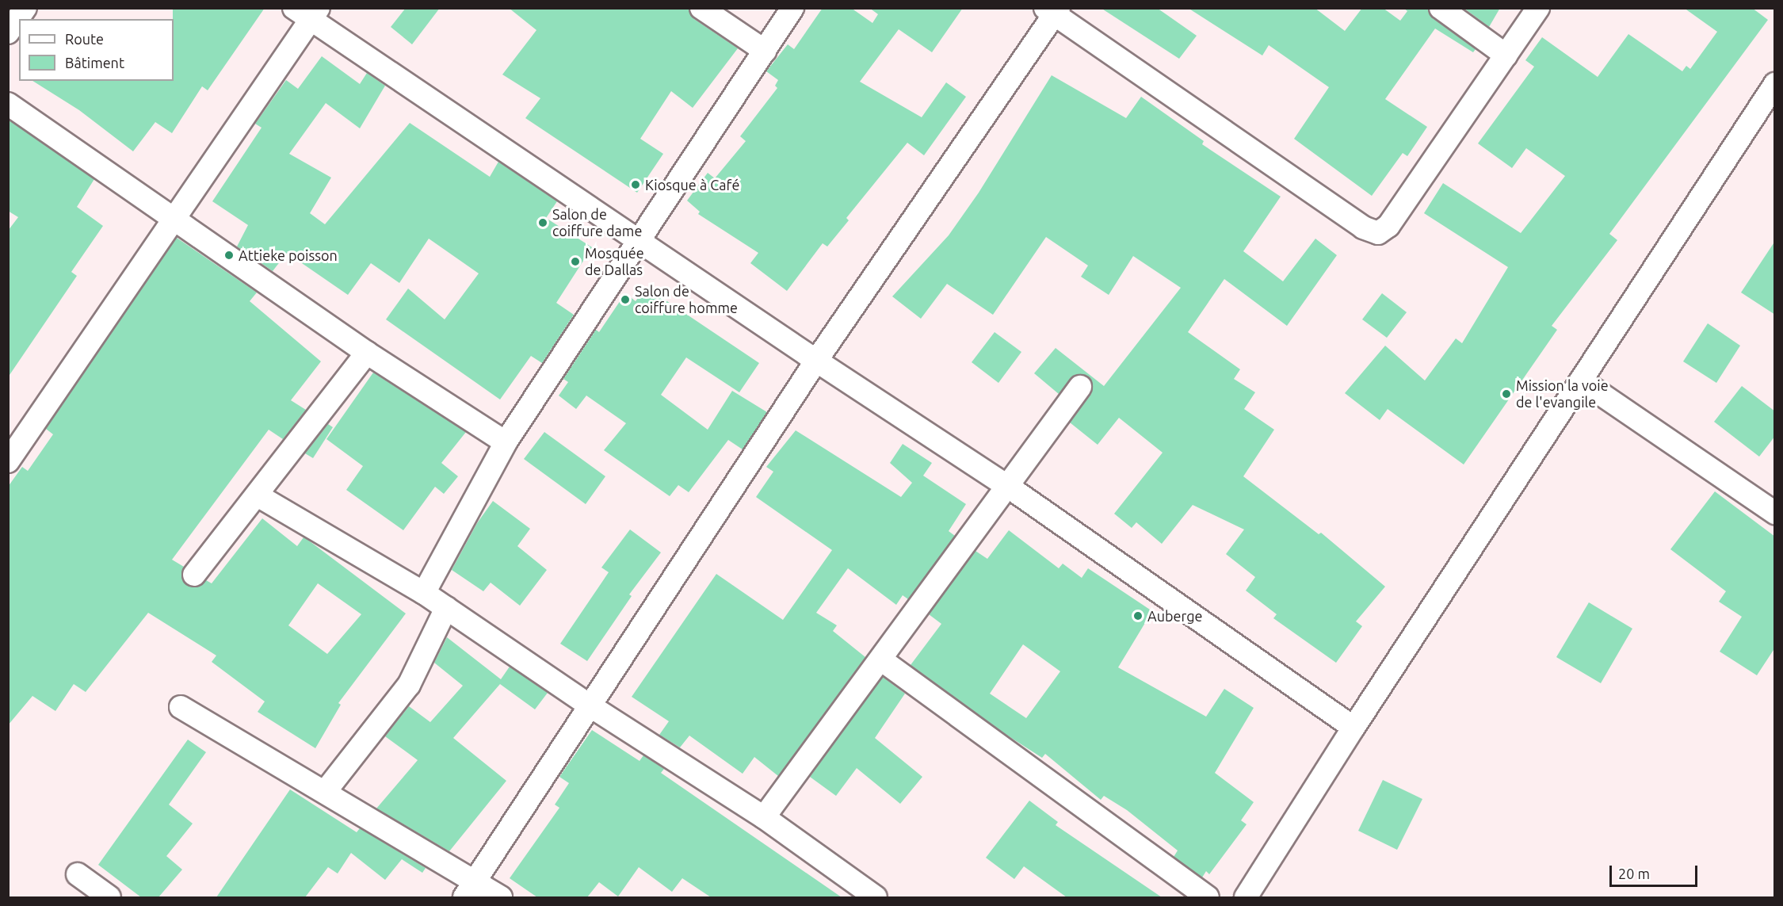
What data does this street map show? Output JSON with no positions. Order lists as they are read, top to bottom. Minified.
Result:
{"places":["Kiosque à Café","Salon de coiffure dame","Attieke poisson","Mosquée de Dallas","Salon de coiffure homme","Mission la voie de l'evangile","Auberge"],"legend":["Route","Bâtiment"],"scale_bar":"20 m"}
